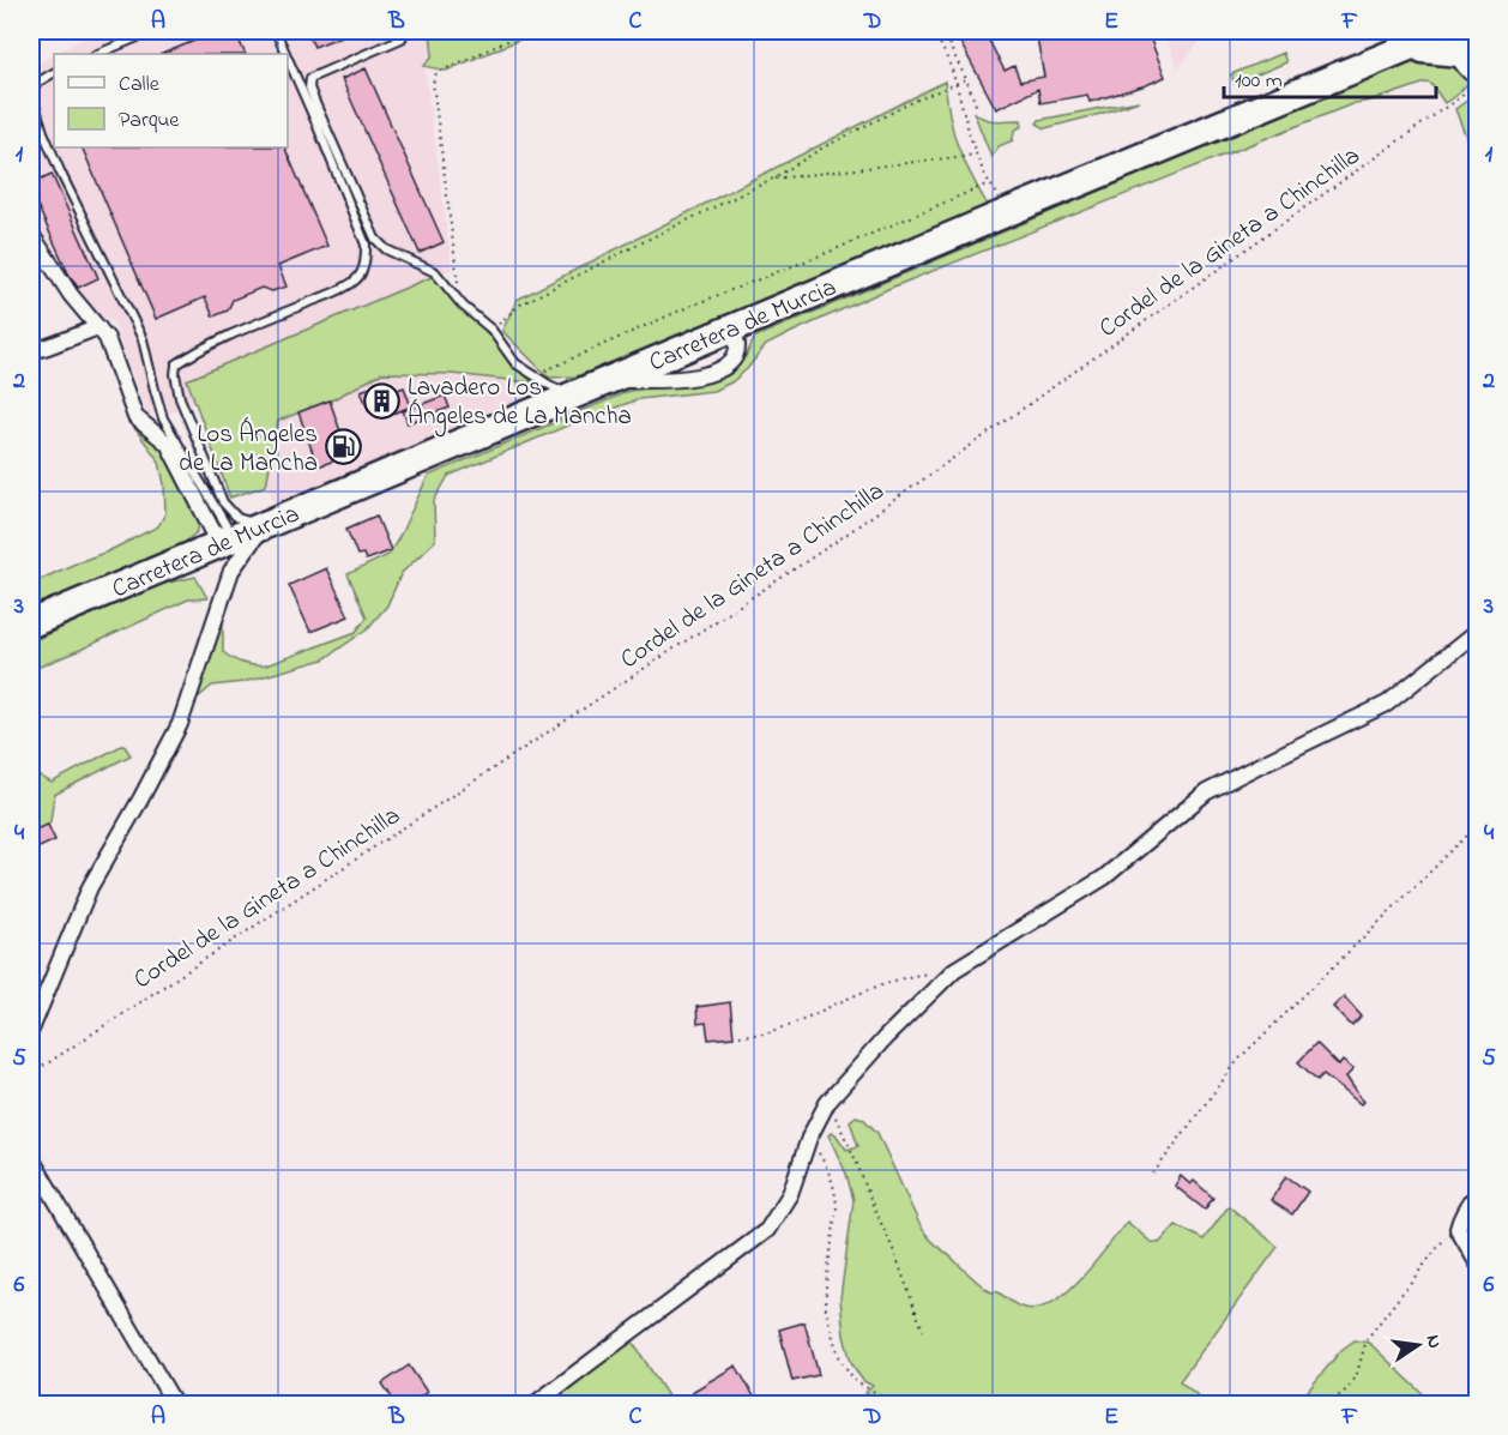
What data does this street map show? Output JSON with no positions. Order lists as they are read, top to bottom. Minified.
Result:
{"streets":{"highway":["Carretera de Murcia"],"path":["Cordel de la Gineta a Chinchilla"]},"places":{"building":["Lavadero Los Ángeles de La Mancha"],"fuel station":["Los Ángeles de La Mancha"]},"legend":["Calle","Parque"],"scale_bar":"100 m","north":"right","grid":{"columns":["A","B","C","D","E","F"],"rows":["1","2","3","4","5","6"]}}
